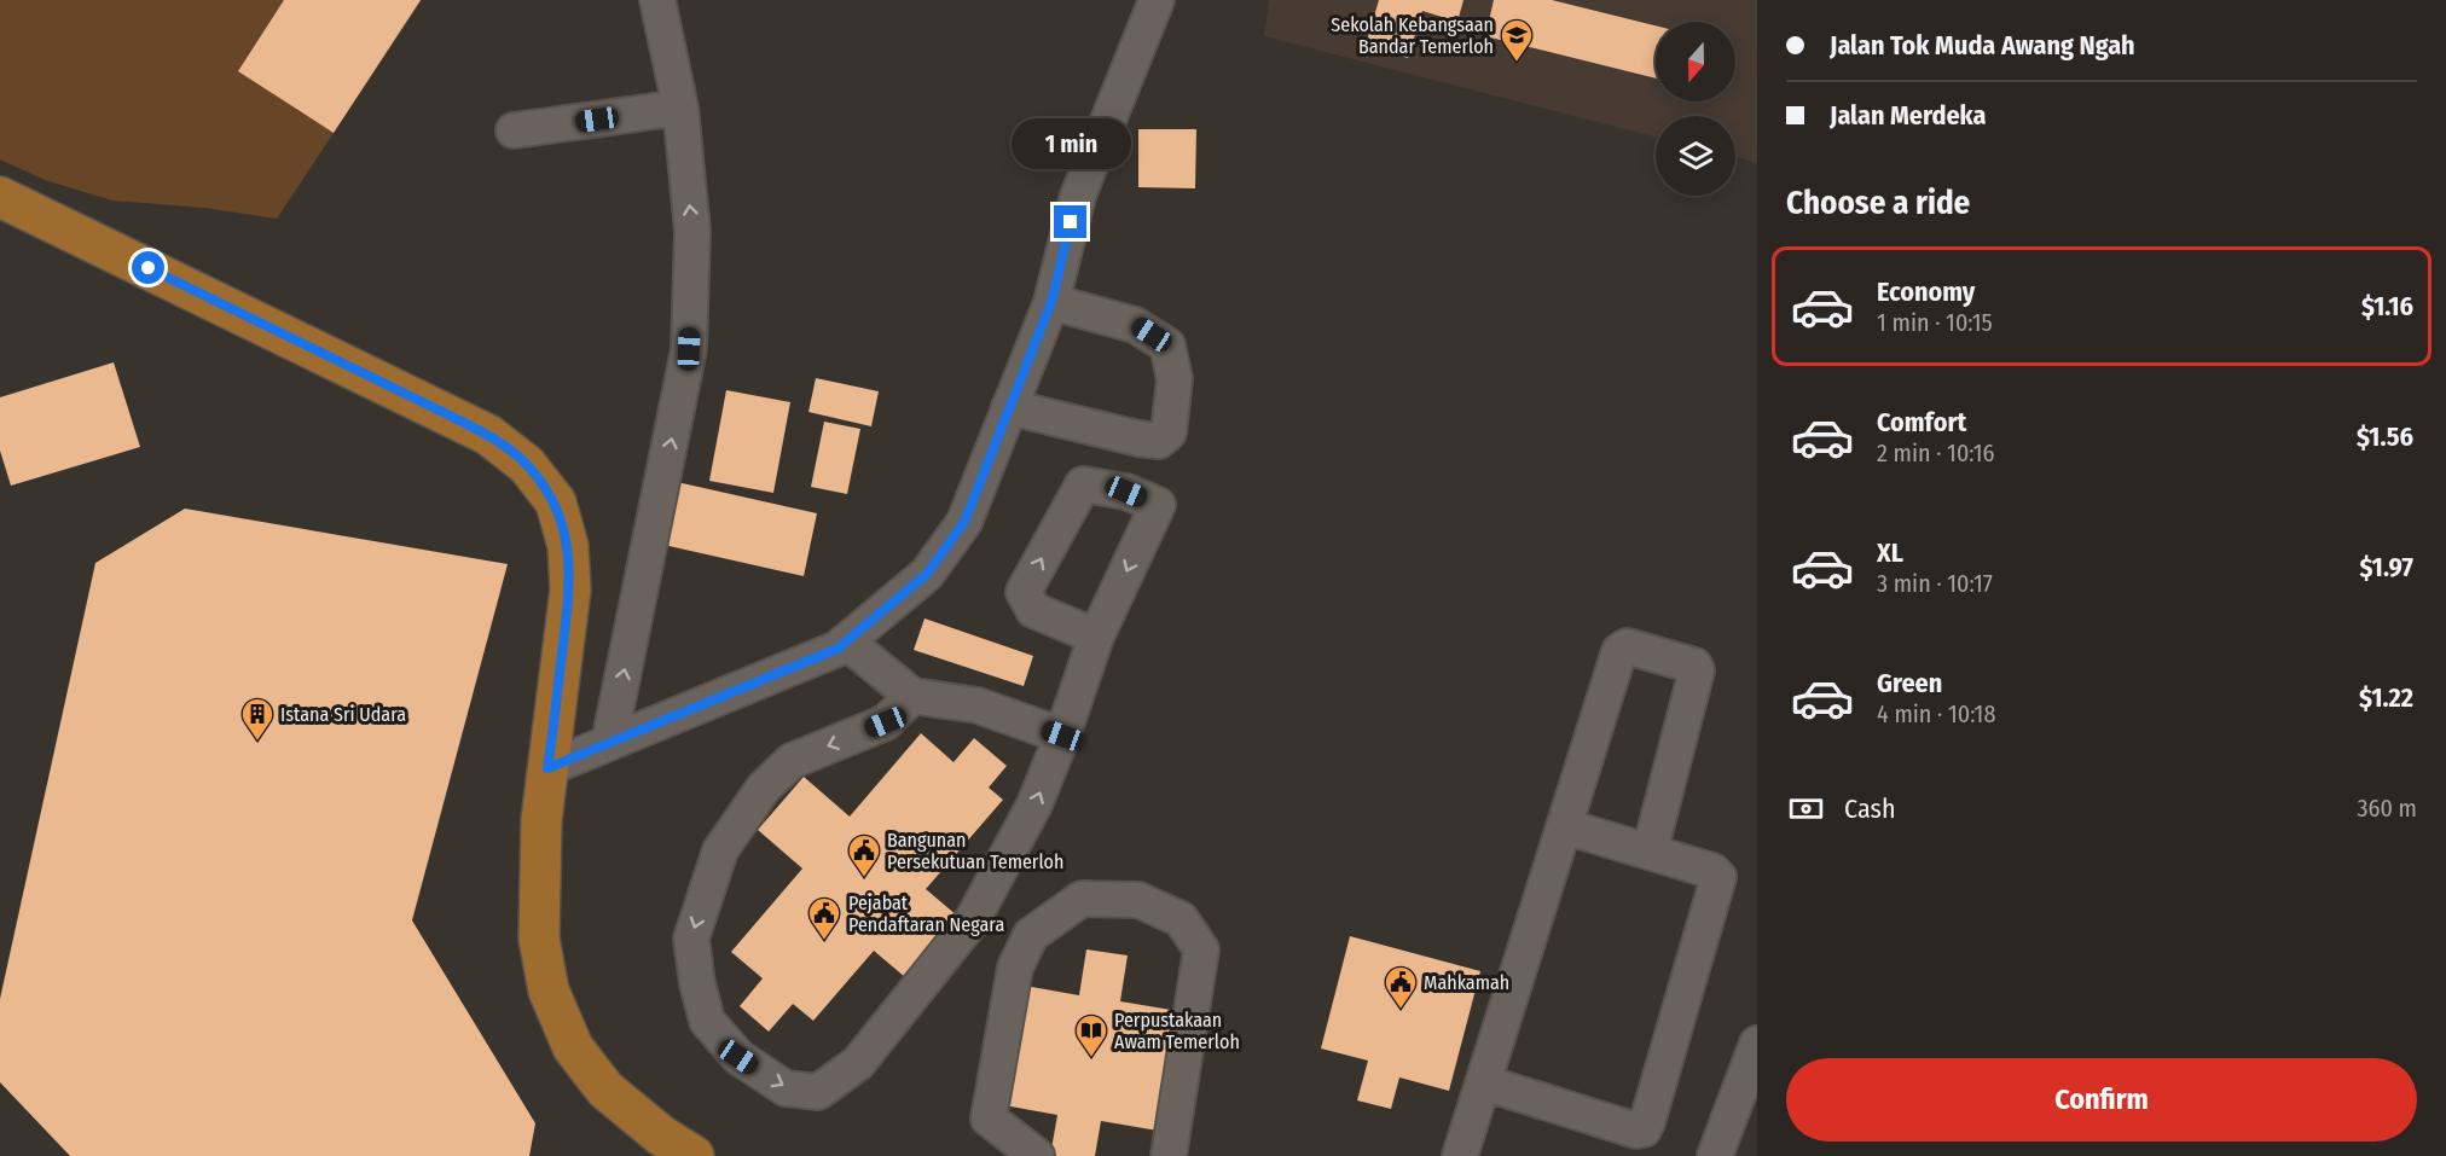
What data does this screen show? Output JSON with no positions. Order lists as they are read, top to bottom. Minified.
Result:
{"places":{"school or university":["Sekolah Kebangsaan Bandar Temerloh"],"building":["Istana Sri Udara"],"public building":["Bangunan Persekutuan Temerloh","Pejabat Pendaftaran Negara","Mahkamah"],"library":["Perpustakaan Awam Temerloh"]},"north":"bottom","page":{"banner":["Jalan Tok Muda Awang Ngah","Jalan Merdeka"],"bubble":"1 min","heading":"Choose a ride","list":[{"name":"Economy","note":"1 min · 10:15","value":"$1.16"},{"name":"Comfort","note":"2 min · 10:16","value":"$1.56"},{"name":"XL","note":"3 min · 10:17","value":"$1.97"},{"name":"Green","note":"4 min · 10:18","value":"$1.22"}],"pay":["Cash","360 m"],"buttons":"Confirm"}}
